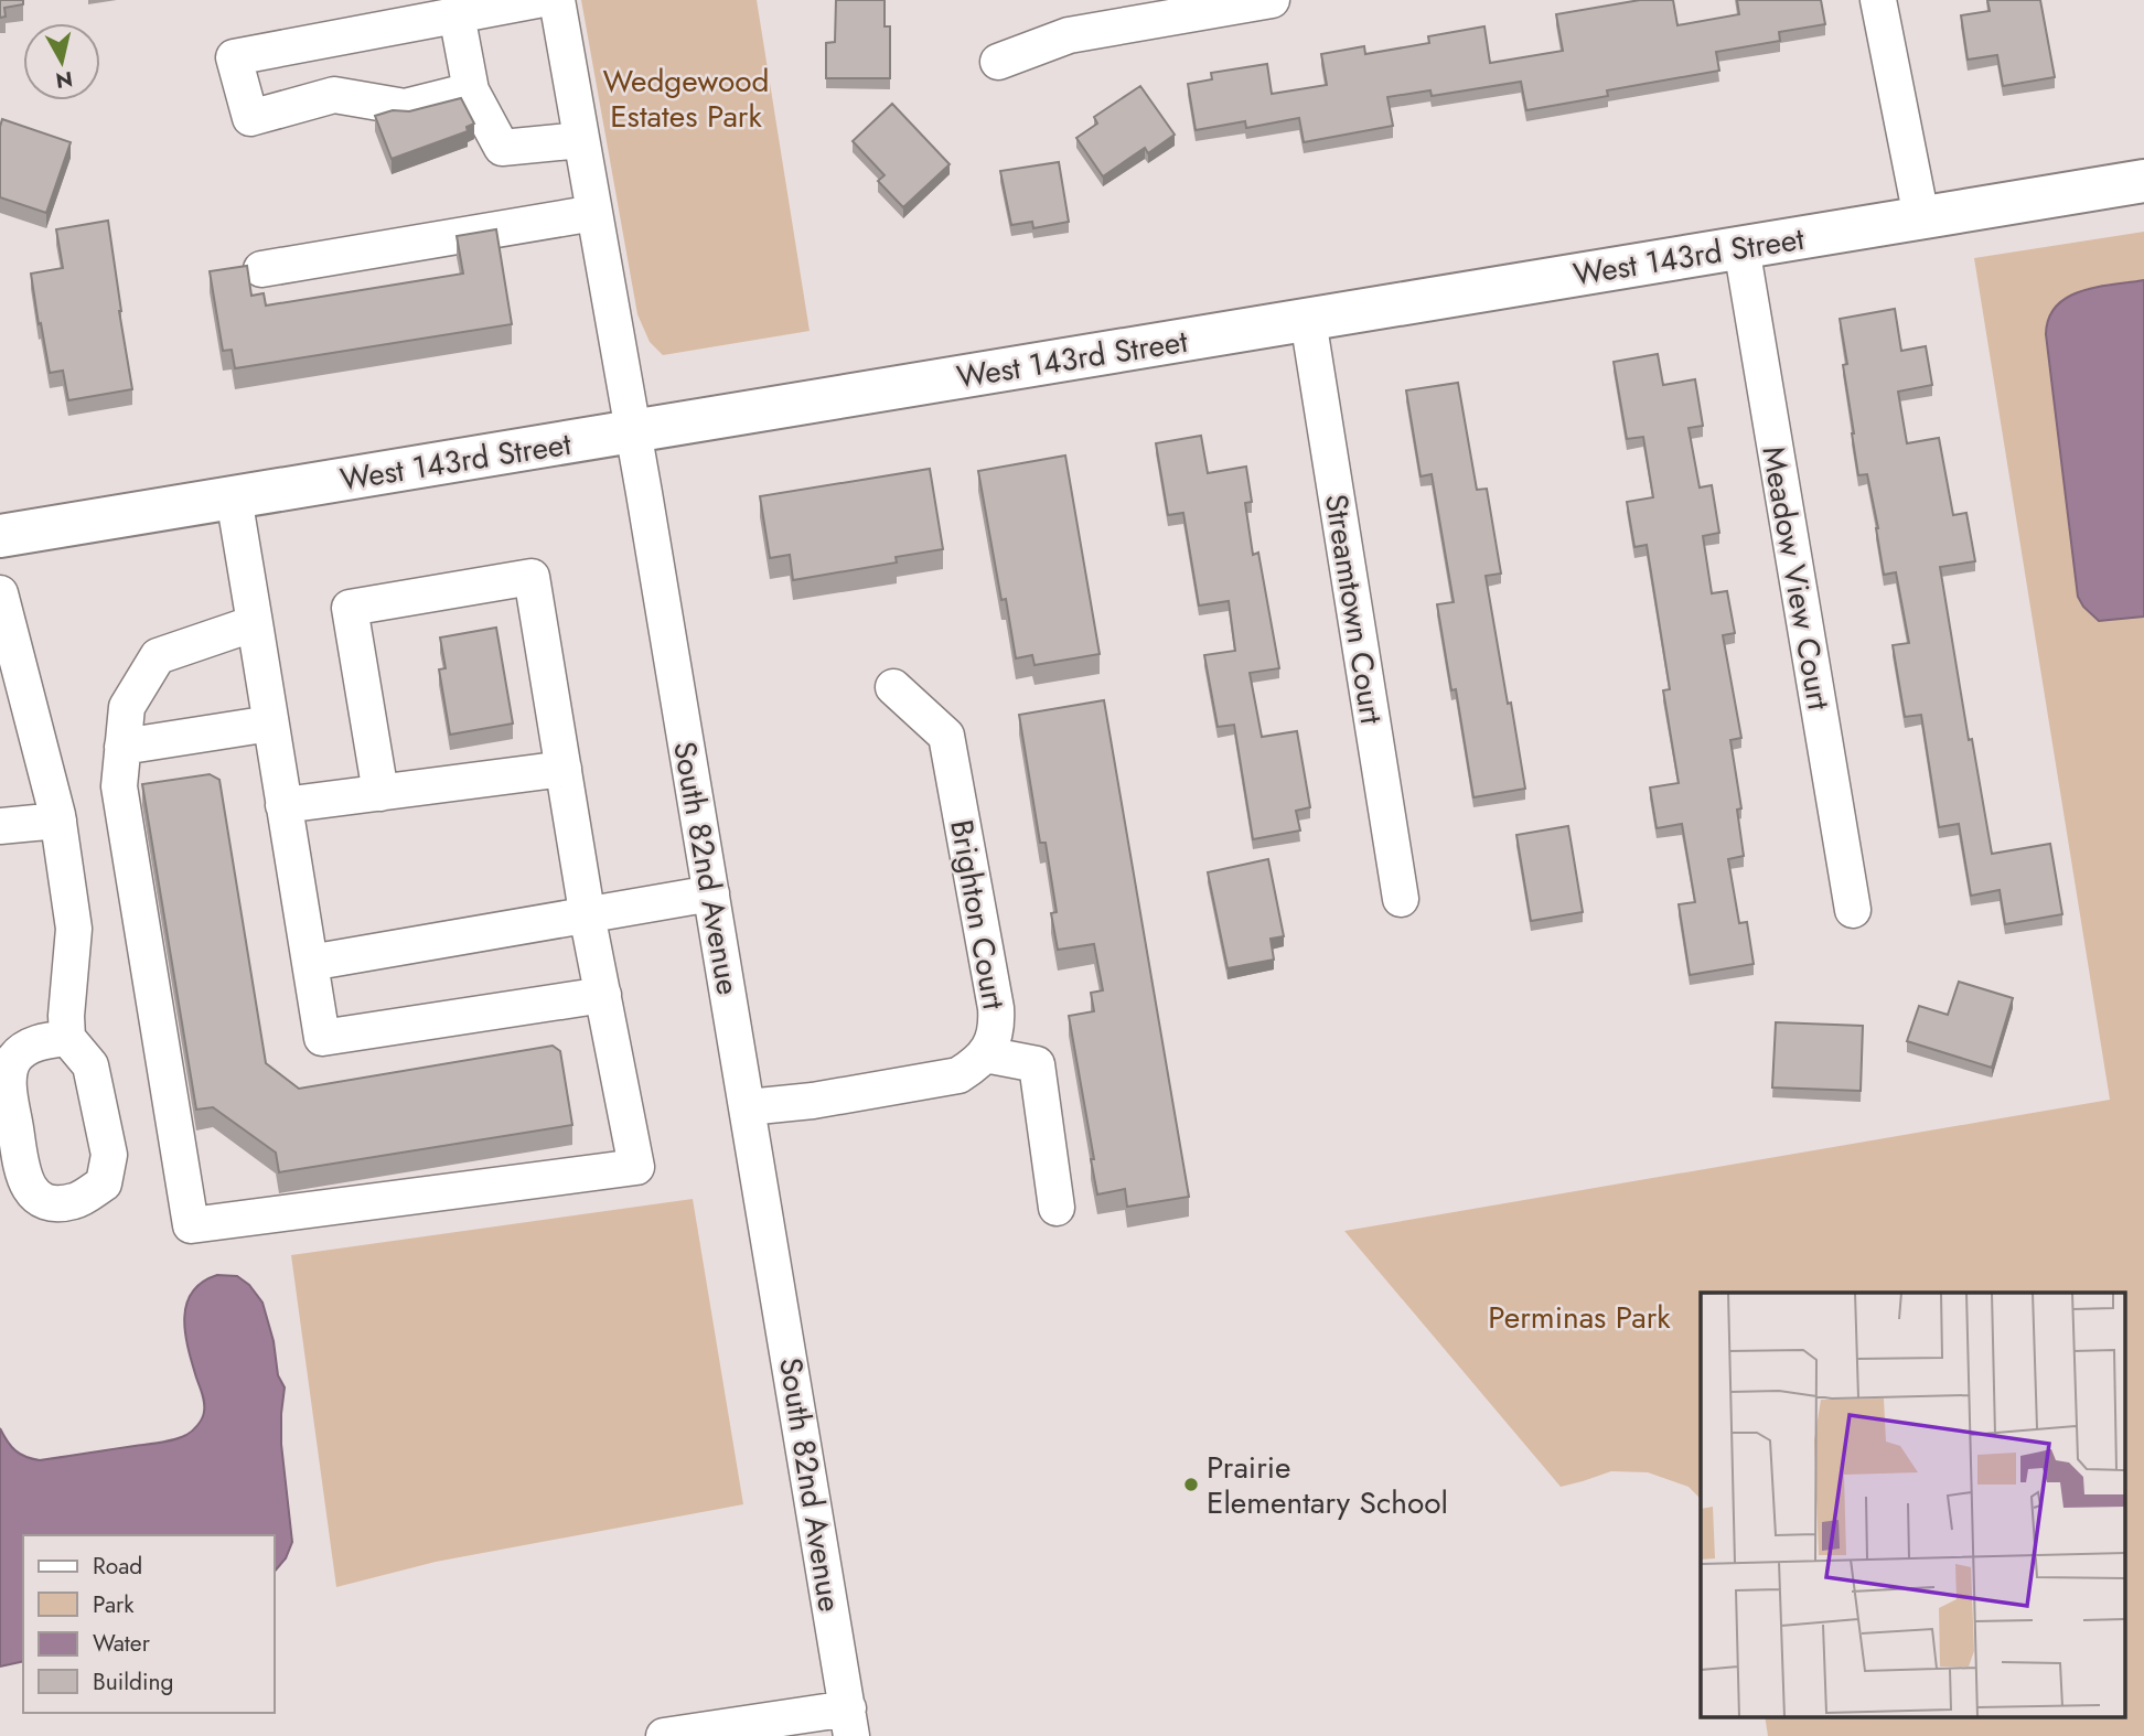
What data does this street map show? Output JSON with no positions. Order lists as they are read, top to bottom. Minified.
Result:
{"streets":{"main road":["West 143rd Street"],"street":["Meadow View Court","Streamtown Court","South 82nd Avenue","Brighton Court"]},"crossings":[["West 143rd Street","Meadow View Court"],["West 143rd Street","Streamtown Court"],["West 143rd Street","South 82nd Avenue"],["South 82nd Avenue","Brighton Court"]],"parks":["Wedgewood Estates Park","Perminas Park"],"places":["Prairie Elementary School"],"legend":["Road","Park","Water","Building"],"north":"bottom"}
